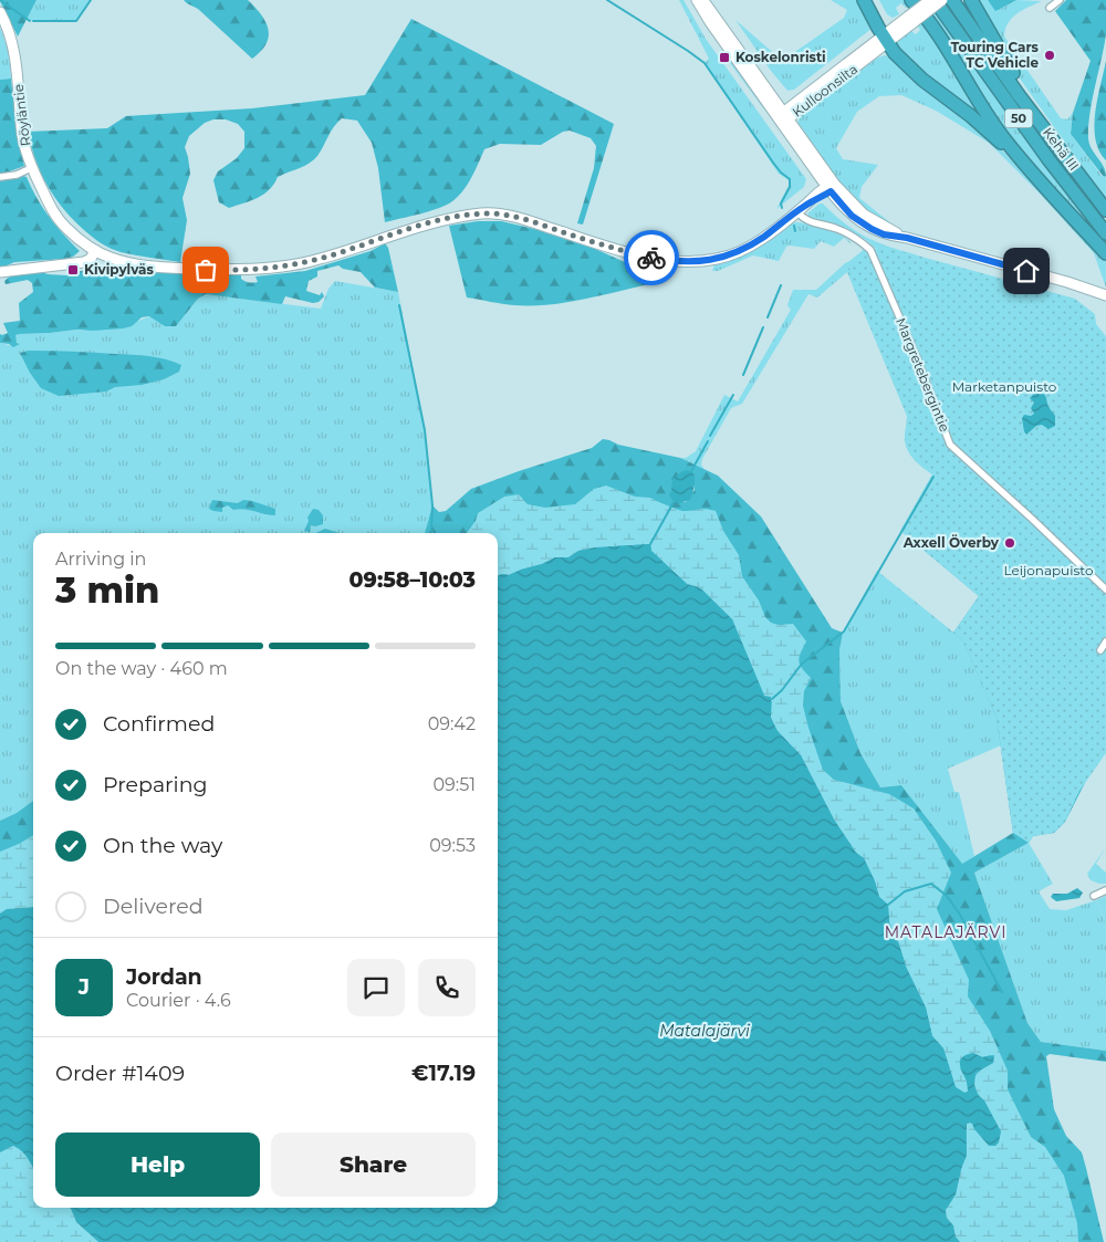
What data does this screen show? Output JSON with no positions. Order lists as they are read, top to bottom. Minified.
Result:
{"streets":{"highway":["50","Kehä III"],"street":["Kulloonsilta","Röyläntie","Margretebergintie"]},"crossings":[["Röyläntie","Margretebergintie"]],"districts":["MATALAJÄRVI"],"water":["Matalajärvi"],"parks":["Marketanpuisto","Leijonapuisto"],"places":{"other":["Touring Cars TC Vehicle","Axxell Överby"],"transit":["Koskelonristi","Kivipylväs"]},"page":{"heading":["3 min","Arriving in","09:58–10:03"],"panel":["Jordan","Courier · 4.6","Order #1409","€17.19"],"bar":"On the way · 460 m","list":[["Confirmed","09:42"],["Preparing","09:51"],["On the way","09:53"],"Delivered"],"round":"J","buttons":["Help","Share"]}}
